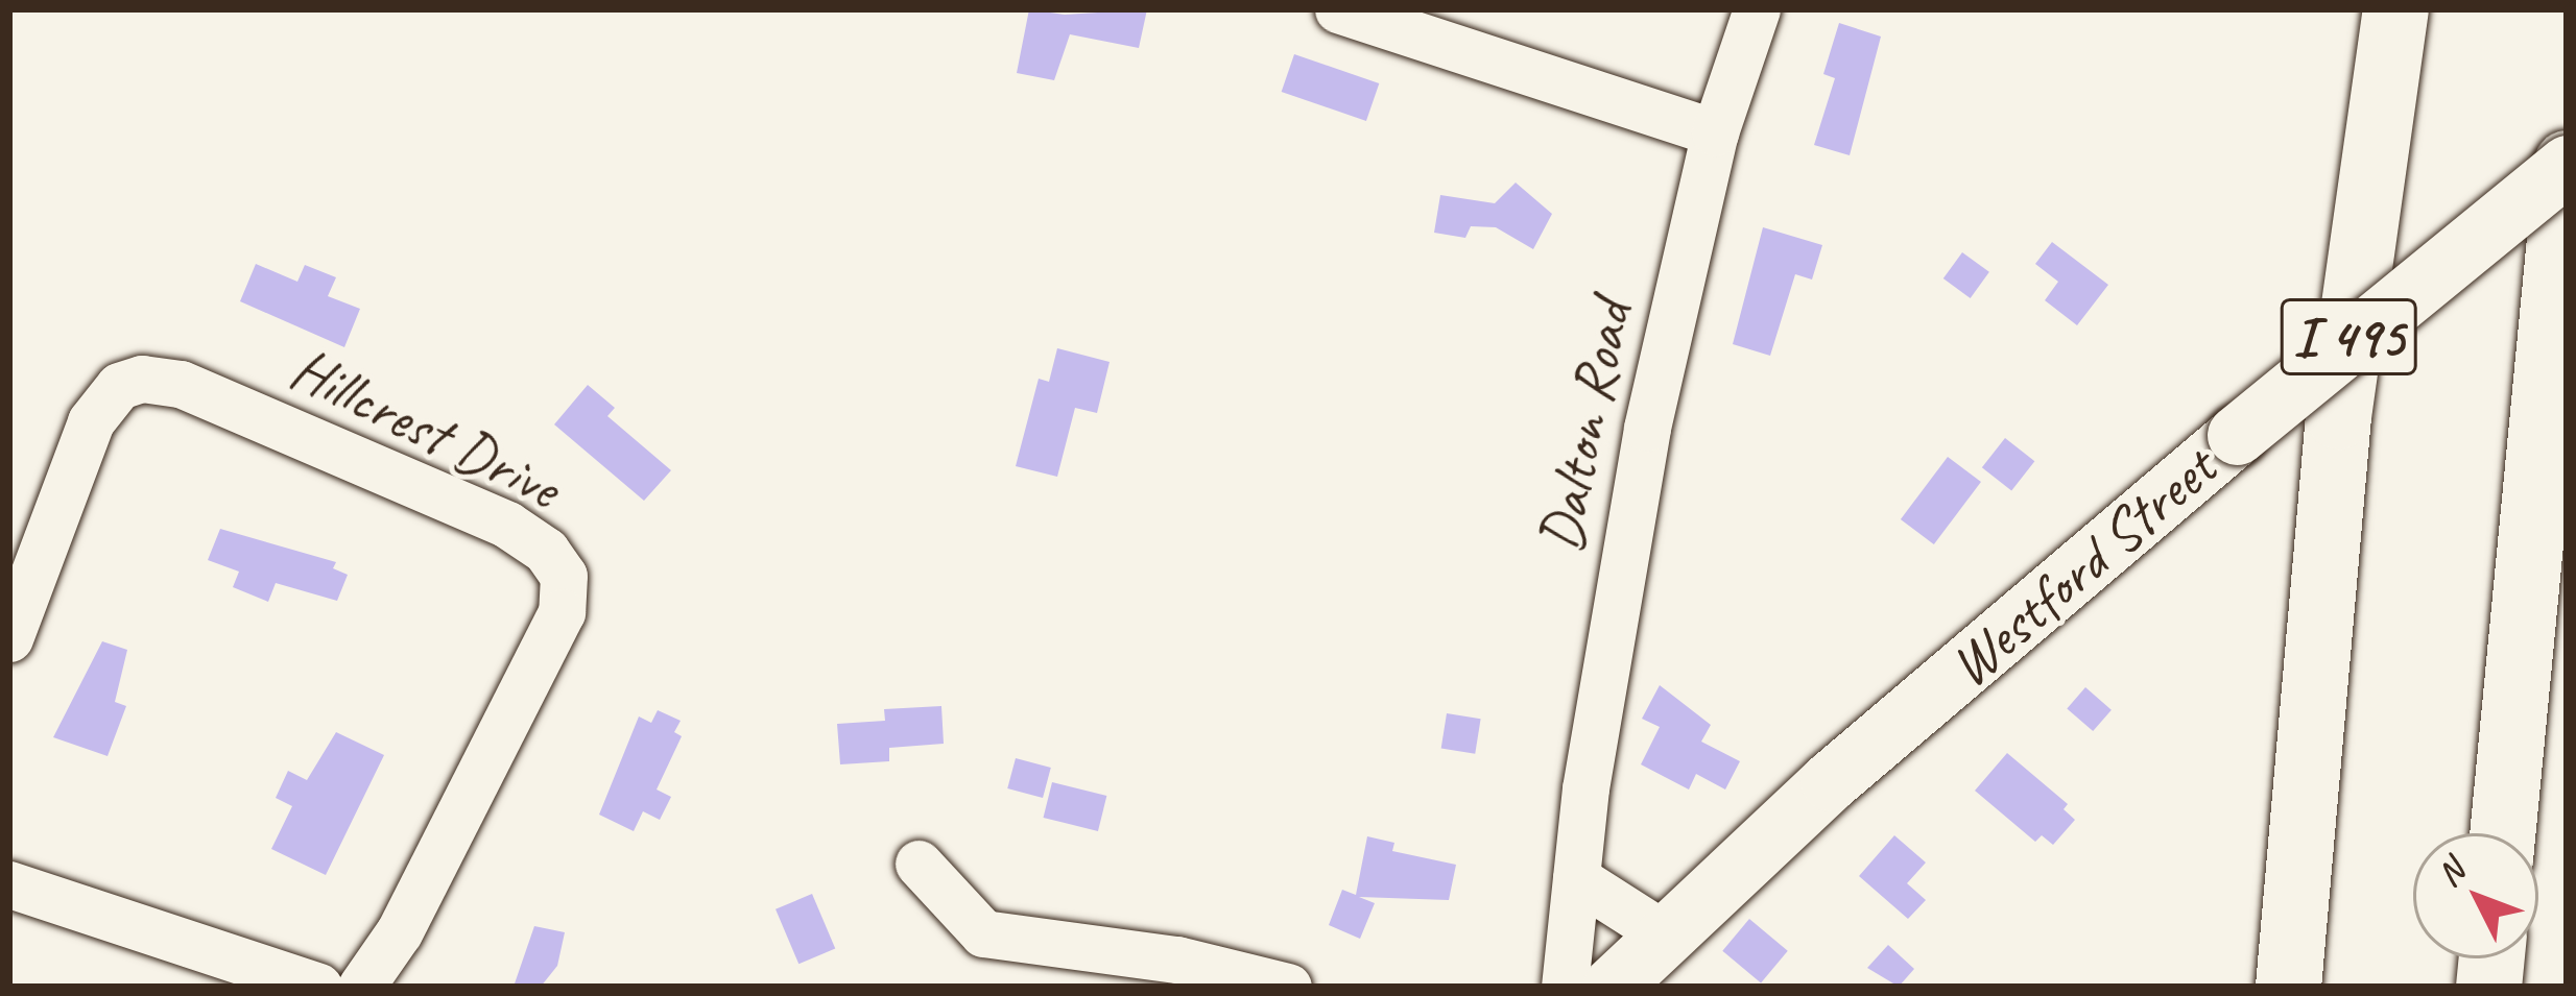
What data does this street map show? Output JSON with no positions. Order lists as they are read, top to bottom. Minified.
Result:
{"streets":{"highway":["I 495"],"main road":["Westford Street"],"street":["Dalton Road","Hillcrest Drive"]},"north":"top left"}
